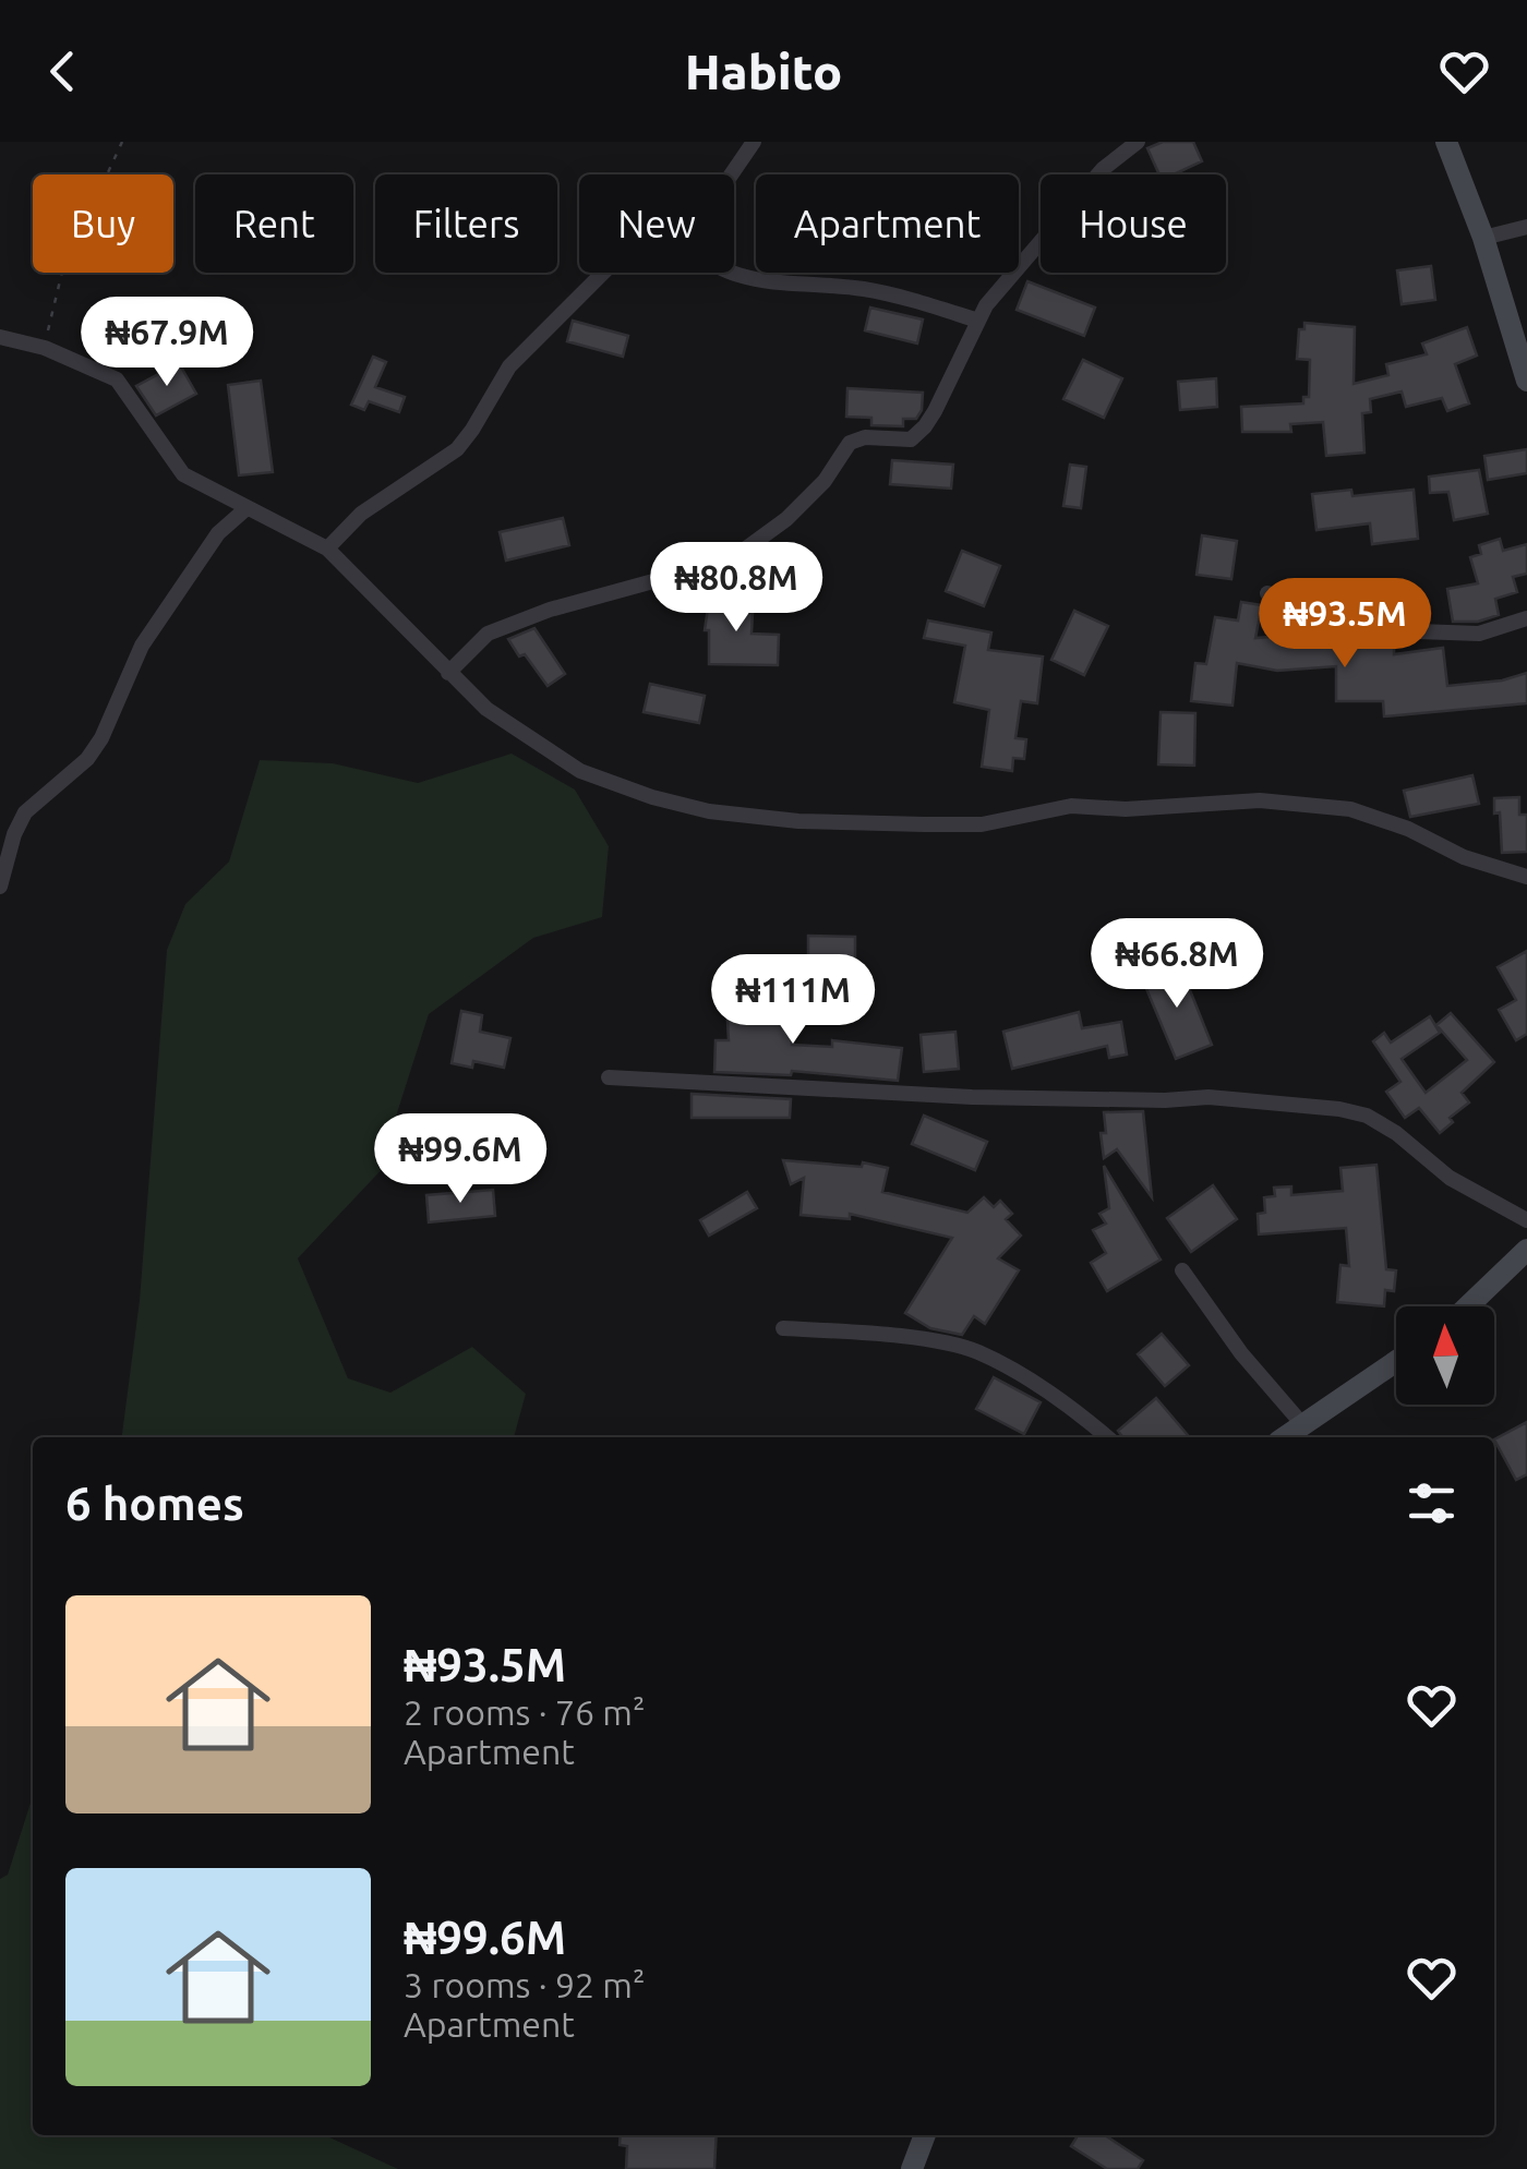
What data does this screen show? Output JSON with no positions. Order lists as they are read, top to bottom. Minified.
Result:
{"north":"top","page":{"header":"Habito","chip":["Buy","Rent","Filters","New","Apartment","House"],"price":["₦67.9M","₦80.8M","₦93.5M","₦66.8M","₦111M","₦99.6M"],"heading":"6 homes","list":[{"name":"₦93.5M","note":"2 rooms · 76 m² · Apartment"},{"name":"₦99.6M","note":"3 rooms · 92 m² · Apartment"}]}}
